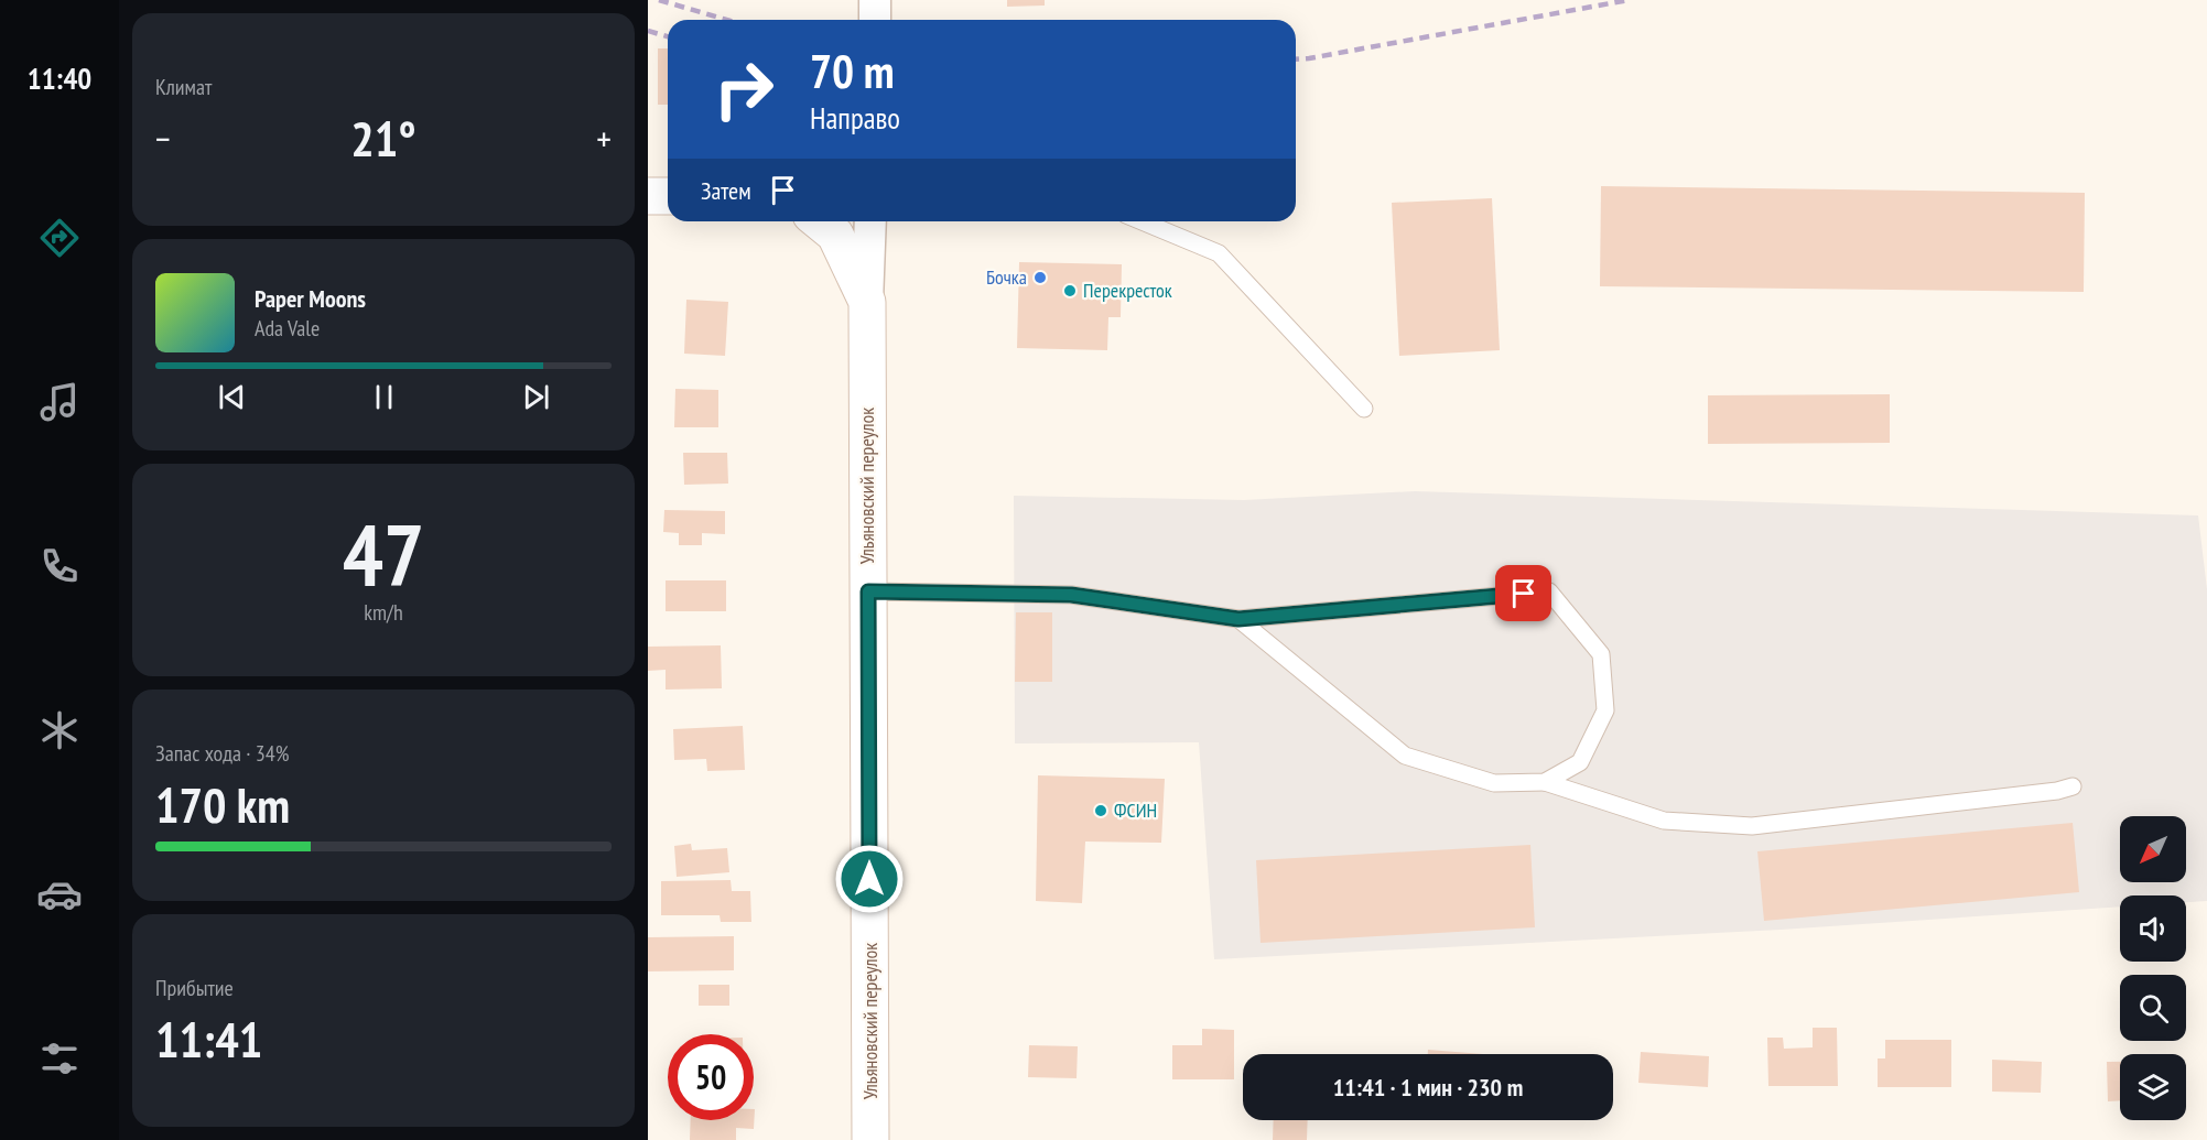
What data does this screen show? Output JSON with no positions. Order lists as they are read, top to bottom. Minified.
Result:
{"streets":{"main road":["Ульяновский переулок"]},"places":["Бочка","Перекресток","ФСИН"],"north":"bottom left","page":{"tabs":"11:40","tile":["Климат",["47","km/h"],["Запас хода · 34%","170 km"],["Прибытие","11:41"]],"turn":["70 m","Направо"],"heat":["−","21°","+"],"then":"Затем","song":["Paper Moons","Ada Vale"],"limit":"50","trip":"11:41 · 1 мин · 230 m"}}
